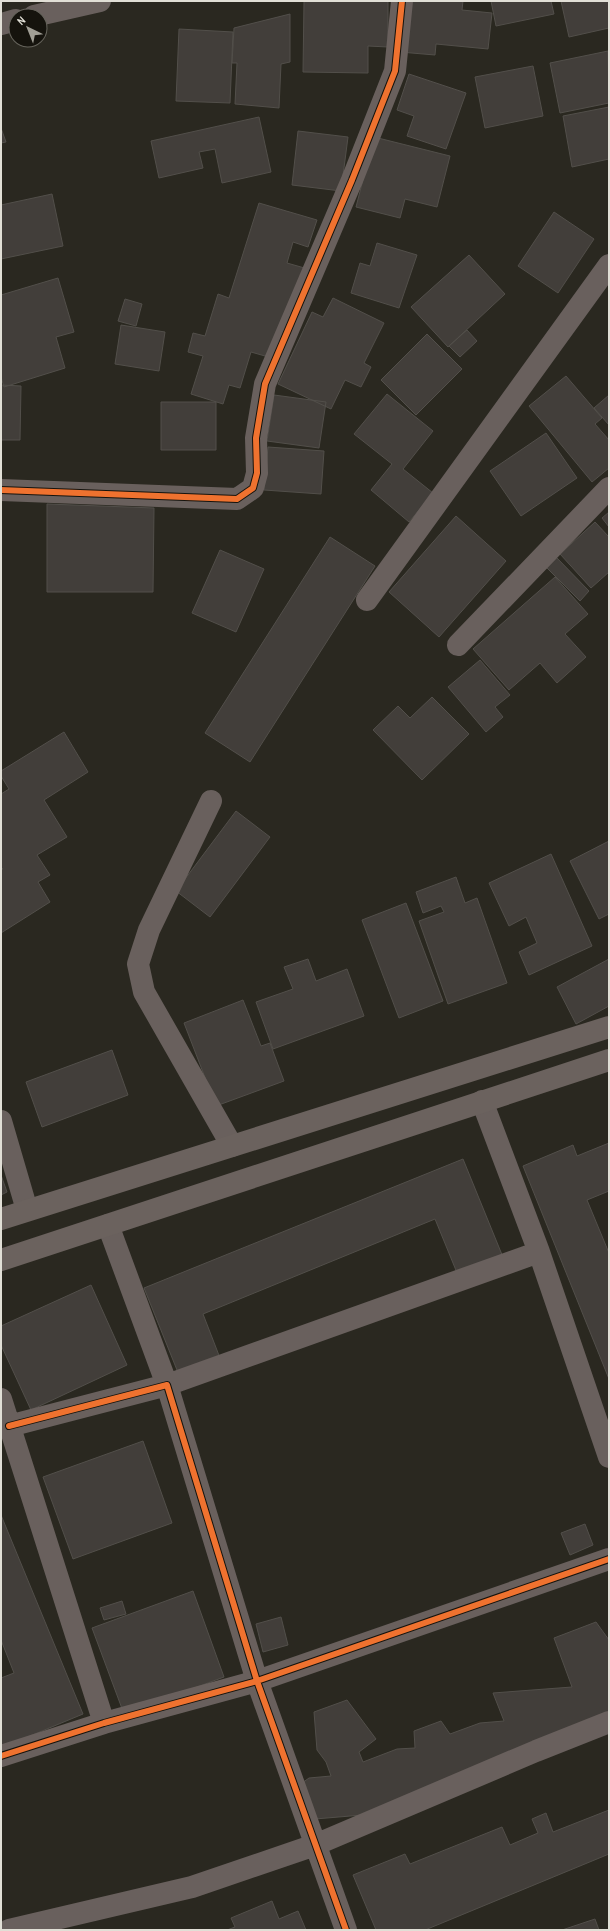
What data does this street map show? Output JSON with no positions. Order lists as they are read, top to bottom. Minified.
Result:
{"north":"top left"}
